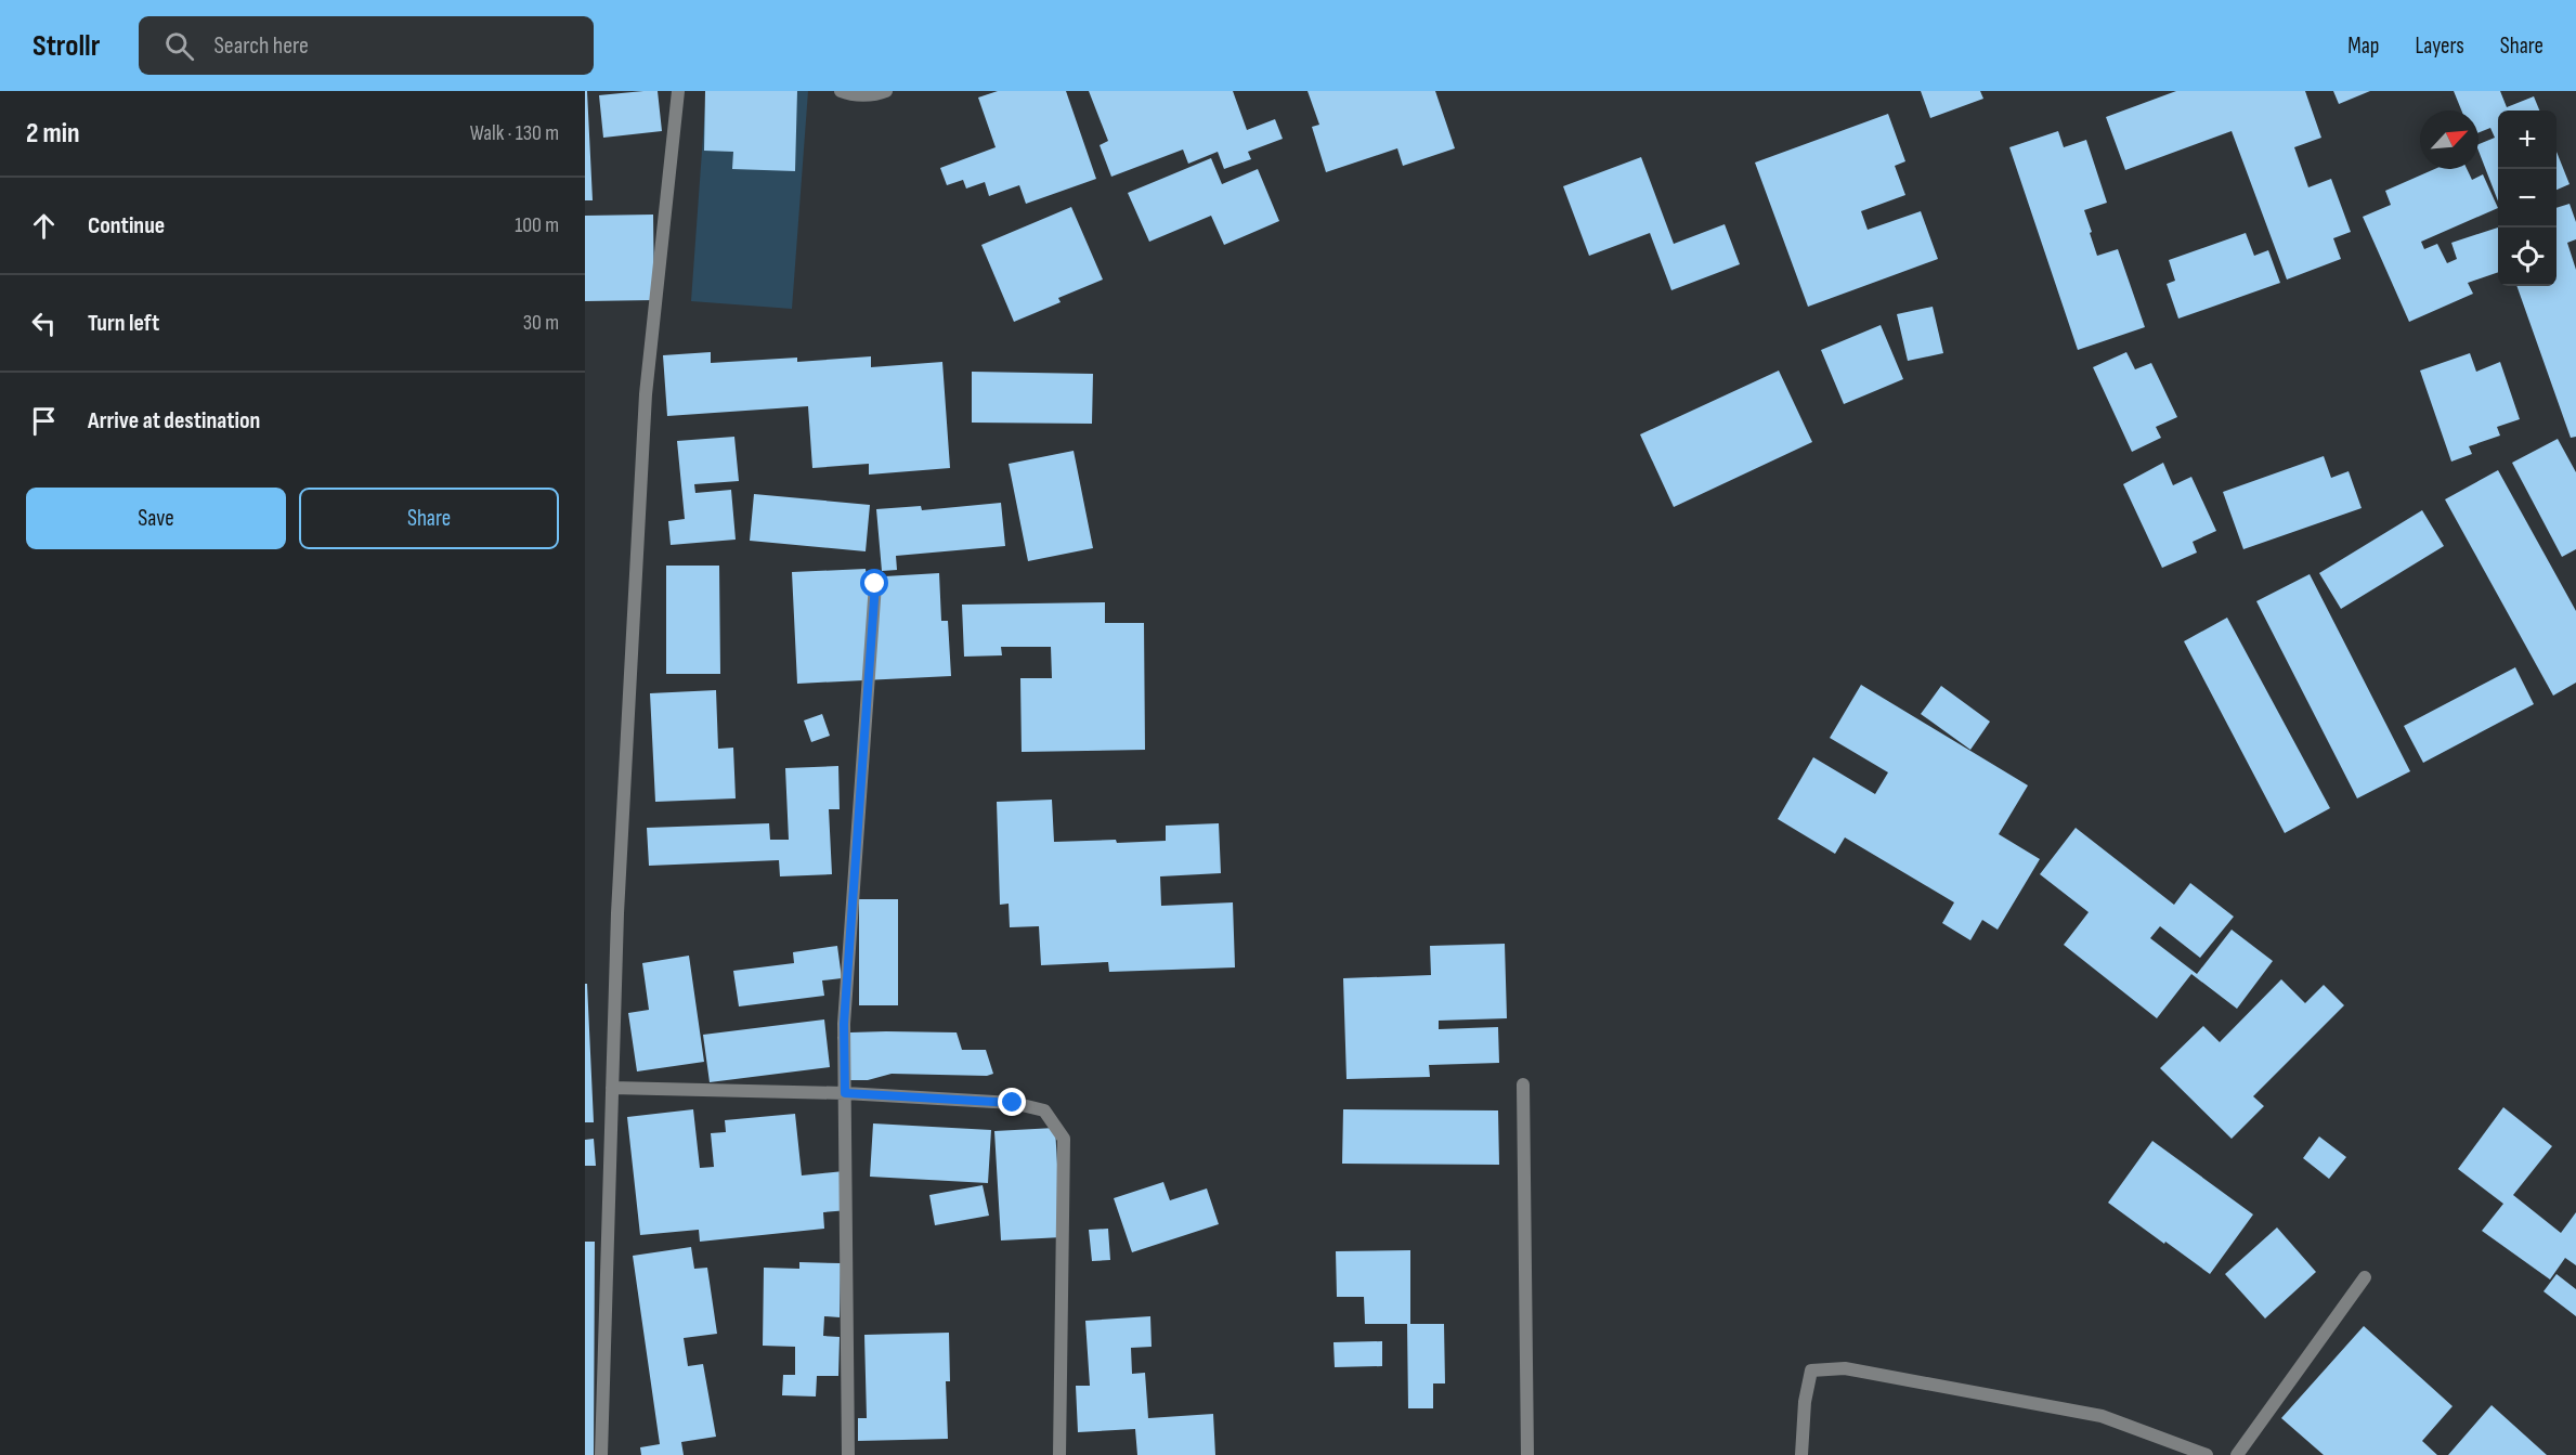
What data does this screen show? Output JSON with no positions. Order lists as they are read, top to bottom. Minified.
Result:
{"north":"top right","page":{"header":"Strollr","search":"Search here","nav":["Map","Layers","Share"],"heading":["2 min","Walk · 130 m"],"map_buttons":["+","−"],"list":[["Continue","100 m"],["Turn left","30 m"],"Arrive at destination"],"buttons":["Save","Share"]}}
